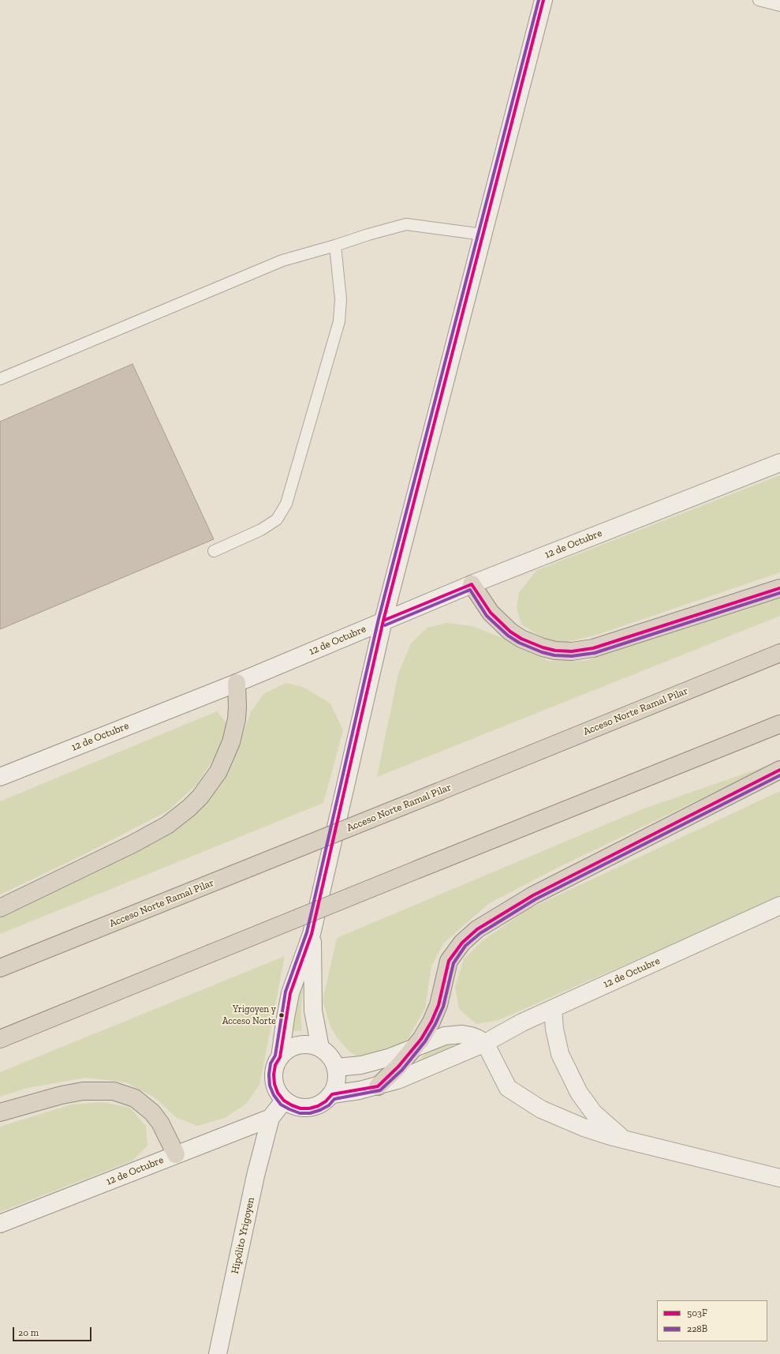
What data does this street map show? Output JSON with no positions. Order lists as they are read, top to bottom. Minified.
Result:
{"streets":{"highway":["Acceso Norte Ramal Pilar"],"street":["12 de Octubre","Hipólito Yrigoyen"]},"crossings":[["12 de Octubre","Hipólito Yrigoyen"]],"places":["Yrigoyen y Acceso Norte"],"lines":["transit line 503F","transit line 228B"],"legend":["503F","228B"],"scale_bar":"20 m"}
